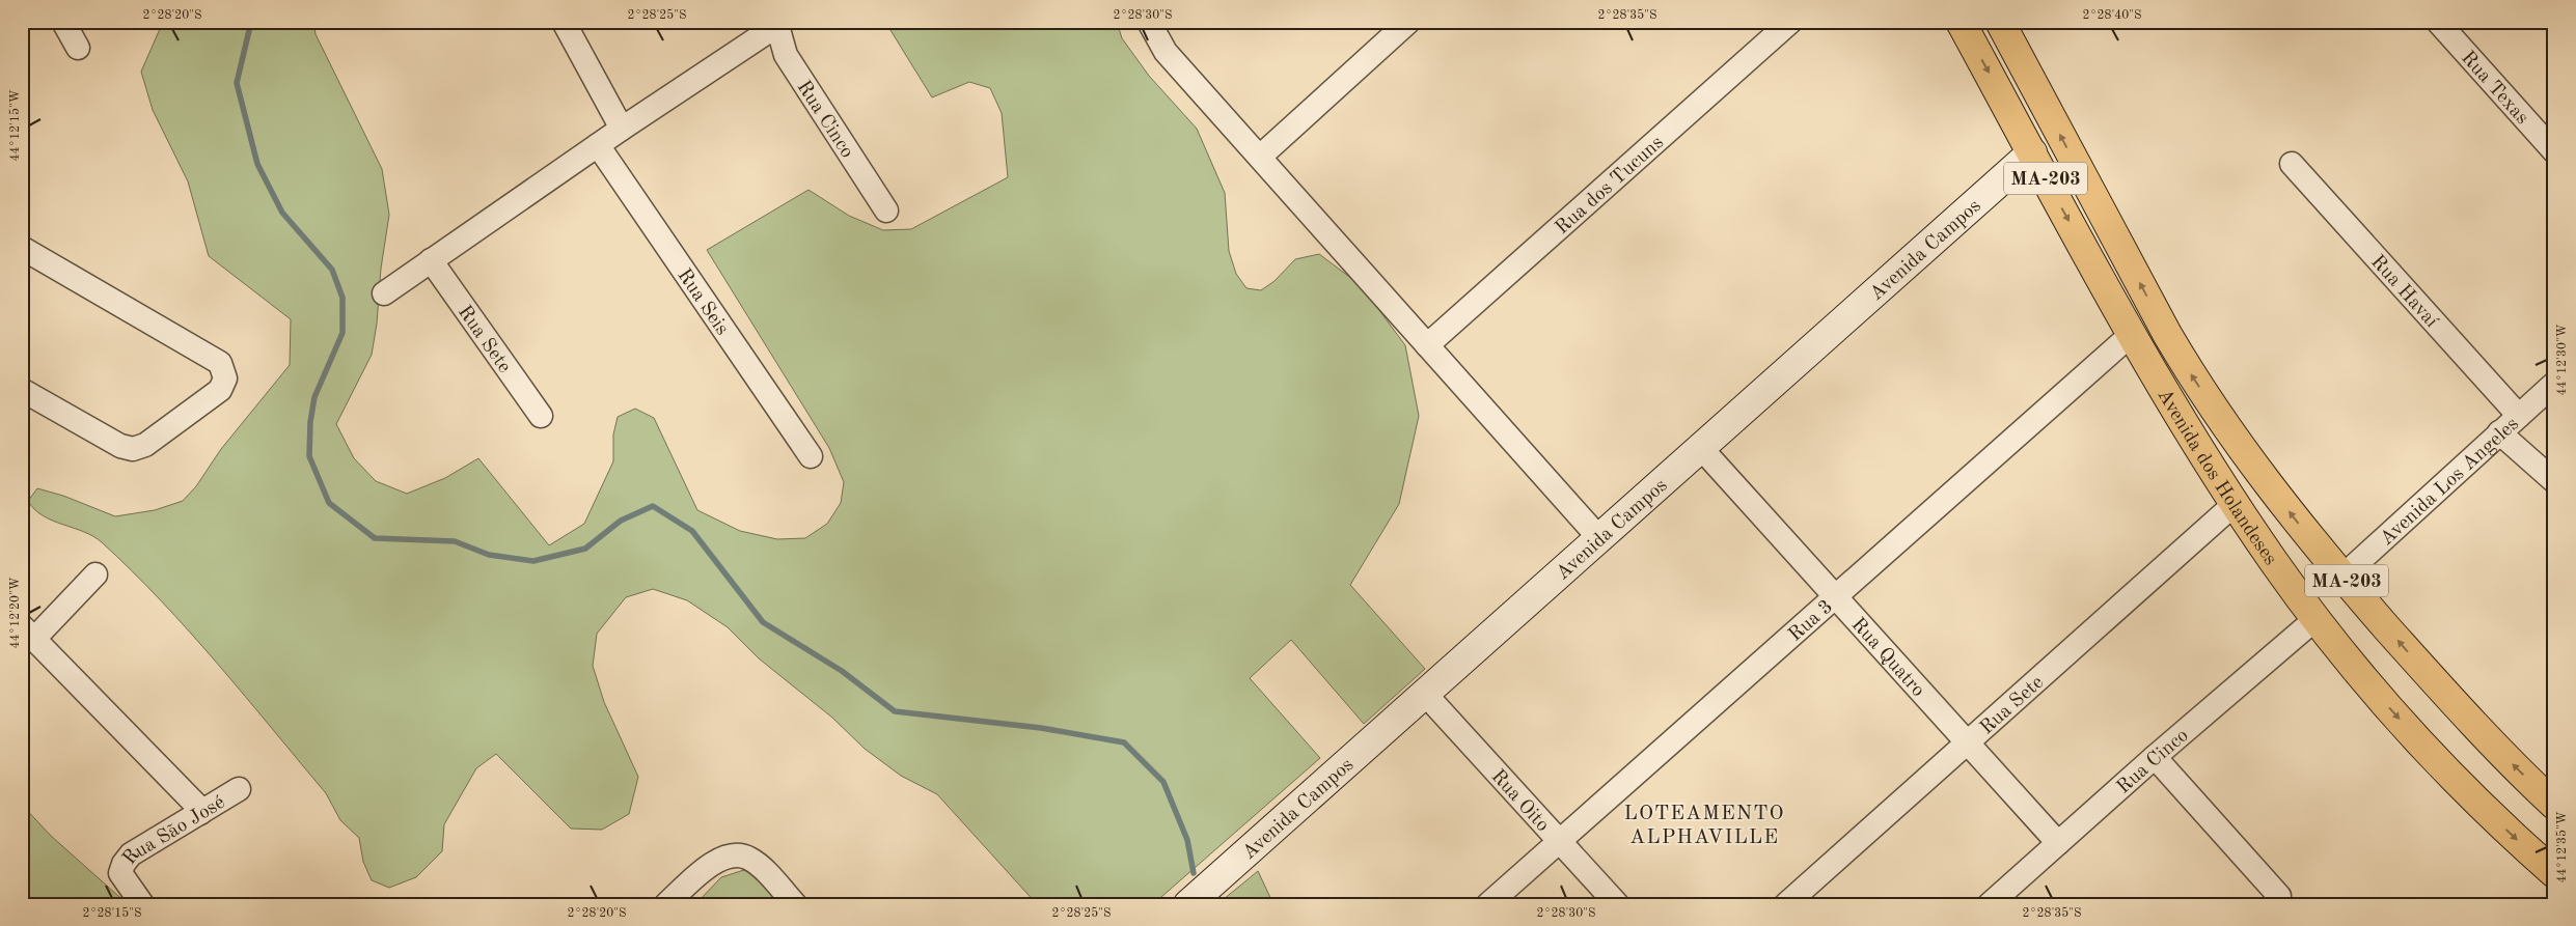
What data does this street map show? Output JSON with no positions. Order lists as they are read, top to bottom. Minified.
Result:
{"streets":{"main road":["MA-203","Avenida dos Holandeses"],"street":["Rua Texas","Rua Cinco","Rua dos Tucuns","Avenida Campos","Rua Havaí","Rua Seis","Rua Sete","Avenida Los Angeles","Rua 3","Rua Quatro","Rua Oito","Rua São José"]},"crossings":[["Rua Cinco","Avenida dos Holandeses"],["Rua Cinco","Rua Quatro"],["Avenida Campos","Avenida dos Holandeses"],["Avenida Campos","Rua Quatro"],["Avenida Campos","Rua Oito"],["Rua Havaí","Avenida Los Angeles"],["Rua Sete","Avenida dos Holandeses"],["Rua Sete","Rua Quatro"],["Avenida dos Holandeses","Avenida Los Angeles"],["Avenida dos Holandeses","Rua 3"],["Rua 3","Rua Quatro"],["Rua 3","Rua Oito"]],"districts":["LOTEAMENTO ALPHAVILLE"],"coordinates":["2°28'20\"S","2°28'25\"S","2°28'30\"S","2°28'35\"S","2°28'40\"S","44°12'15\"W","44°12'30\"W","44°12'20\"W","44°12'35\"W","2°28'15\"S"]}
